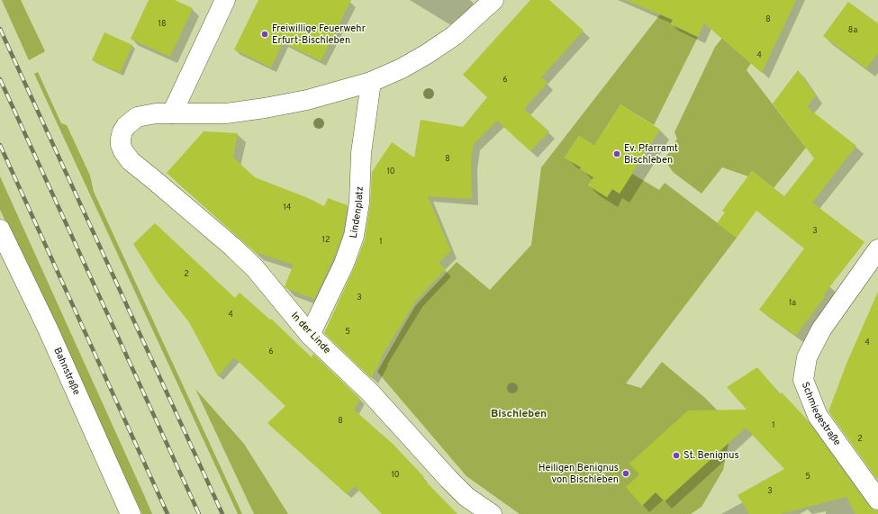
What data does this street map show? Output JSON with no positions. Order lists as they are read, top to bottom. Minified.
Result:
{"streets":{"street":["Lindenplatz","In der Linde","Bahnstraße","Schmiedestraße"]},"crossings":[["Lindenplatz","In der Linde"]],"districts":["Bischleben"],"places":["Freiwillige Feuerwehr Erfurt-Bischleben","Ev. Pfarramt Bischleben","St. Benignus","Heiligen Benignus von Bischleben"],"house_numbers":["8","18","8a","4","6","8","10","14","3","12","1","2","3","1a","4","5","4","6","8","1","2","10","5","3"]}
